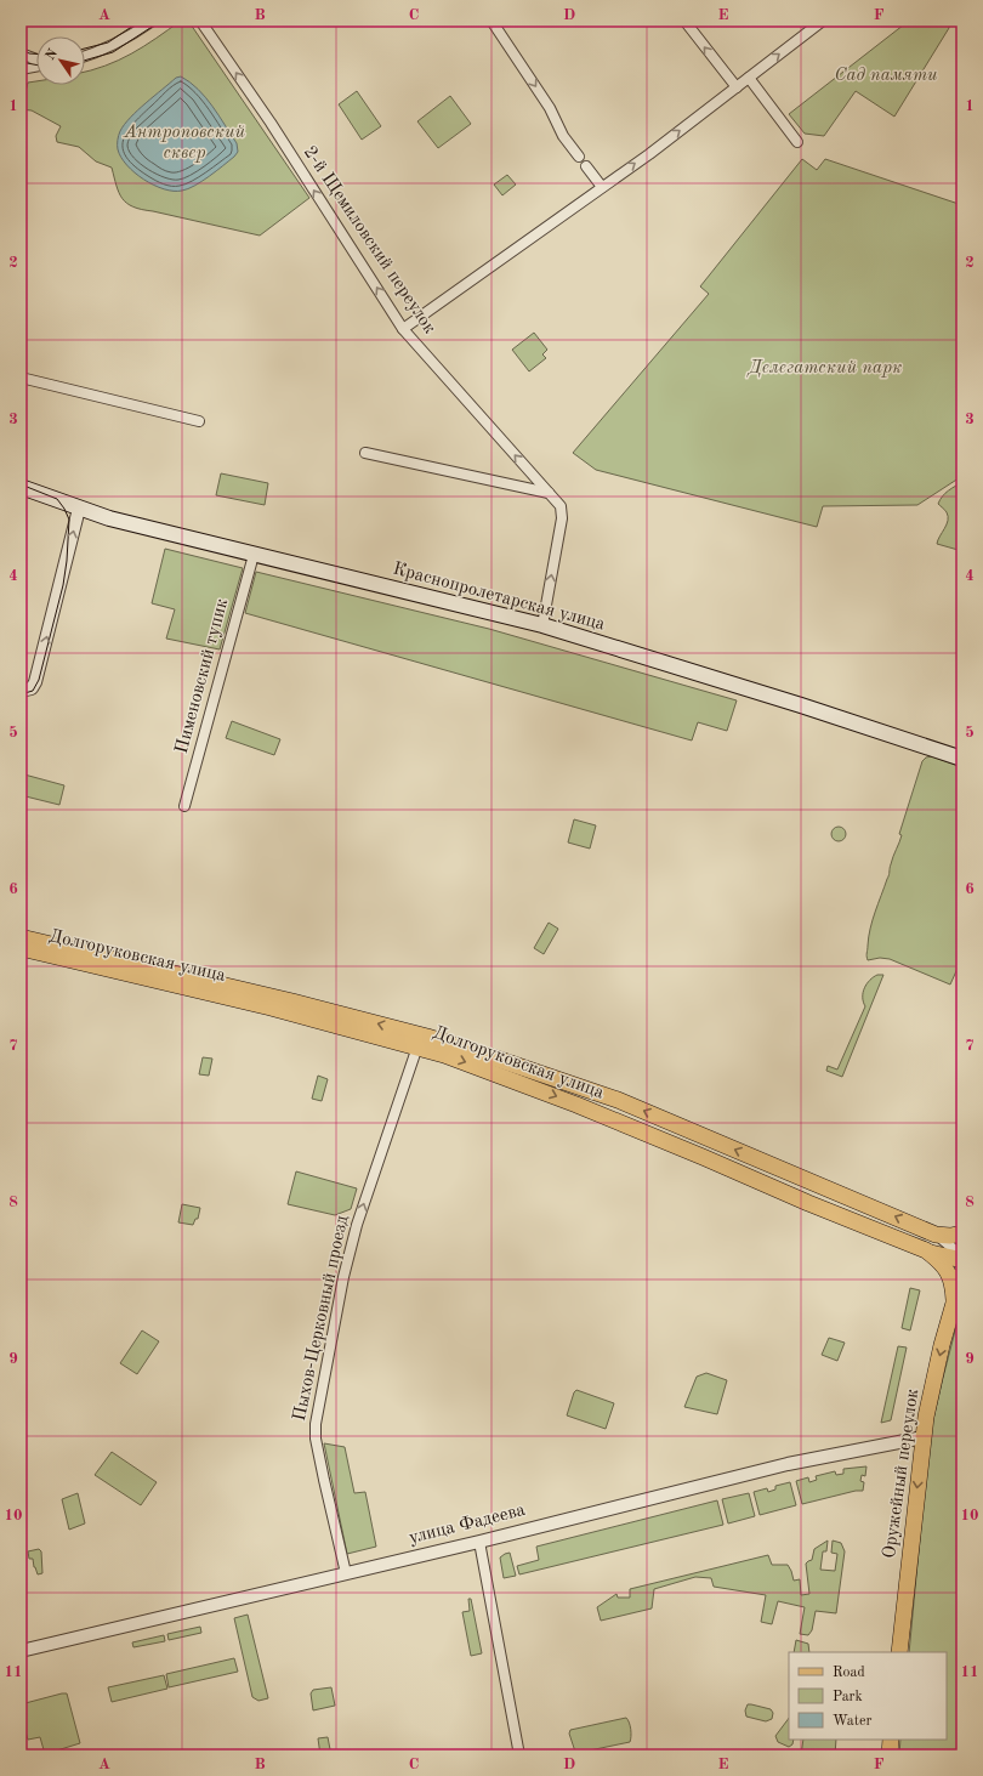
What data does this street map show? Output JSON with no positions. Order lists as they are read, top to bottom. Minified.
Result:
{"streets":{"main road":["Краснопролетарская улица","Долгоруковская улица","Оружейный переулок"],"street":["2-й Щемиловский переулок","Пименовский тупик","Пыхов-Церковный проезд","улица Фадеева"]},"crossings":[["2-й Щемиловский переулок","Краснопролетарская улица"],["Краснопролетарская улица","Пименовский тупик"],["Долгоруковская улица","Пыхов-Церковный проезд"],["Долгоруковская улица","Оружейный переулок"],["Пыхов-Церковный проезд","улица Фадеева"],["Оружейный переулок","улица Фадеева"]],"one_way":["2-й Щемиловский переулок","Пыхов-Церковный проезд","Оружейный переулок"],"parks":["Сад памяти","Антроповский сквер","Делегатский парк"],"legend":["Road","Park","Water"],"north":"top left","grid":{"columns":["A","B","C","D","E","F"],"rows":["1","2","3","4","5","6","7","8","9","10","11"]}}
